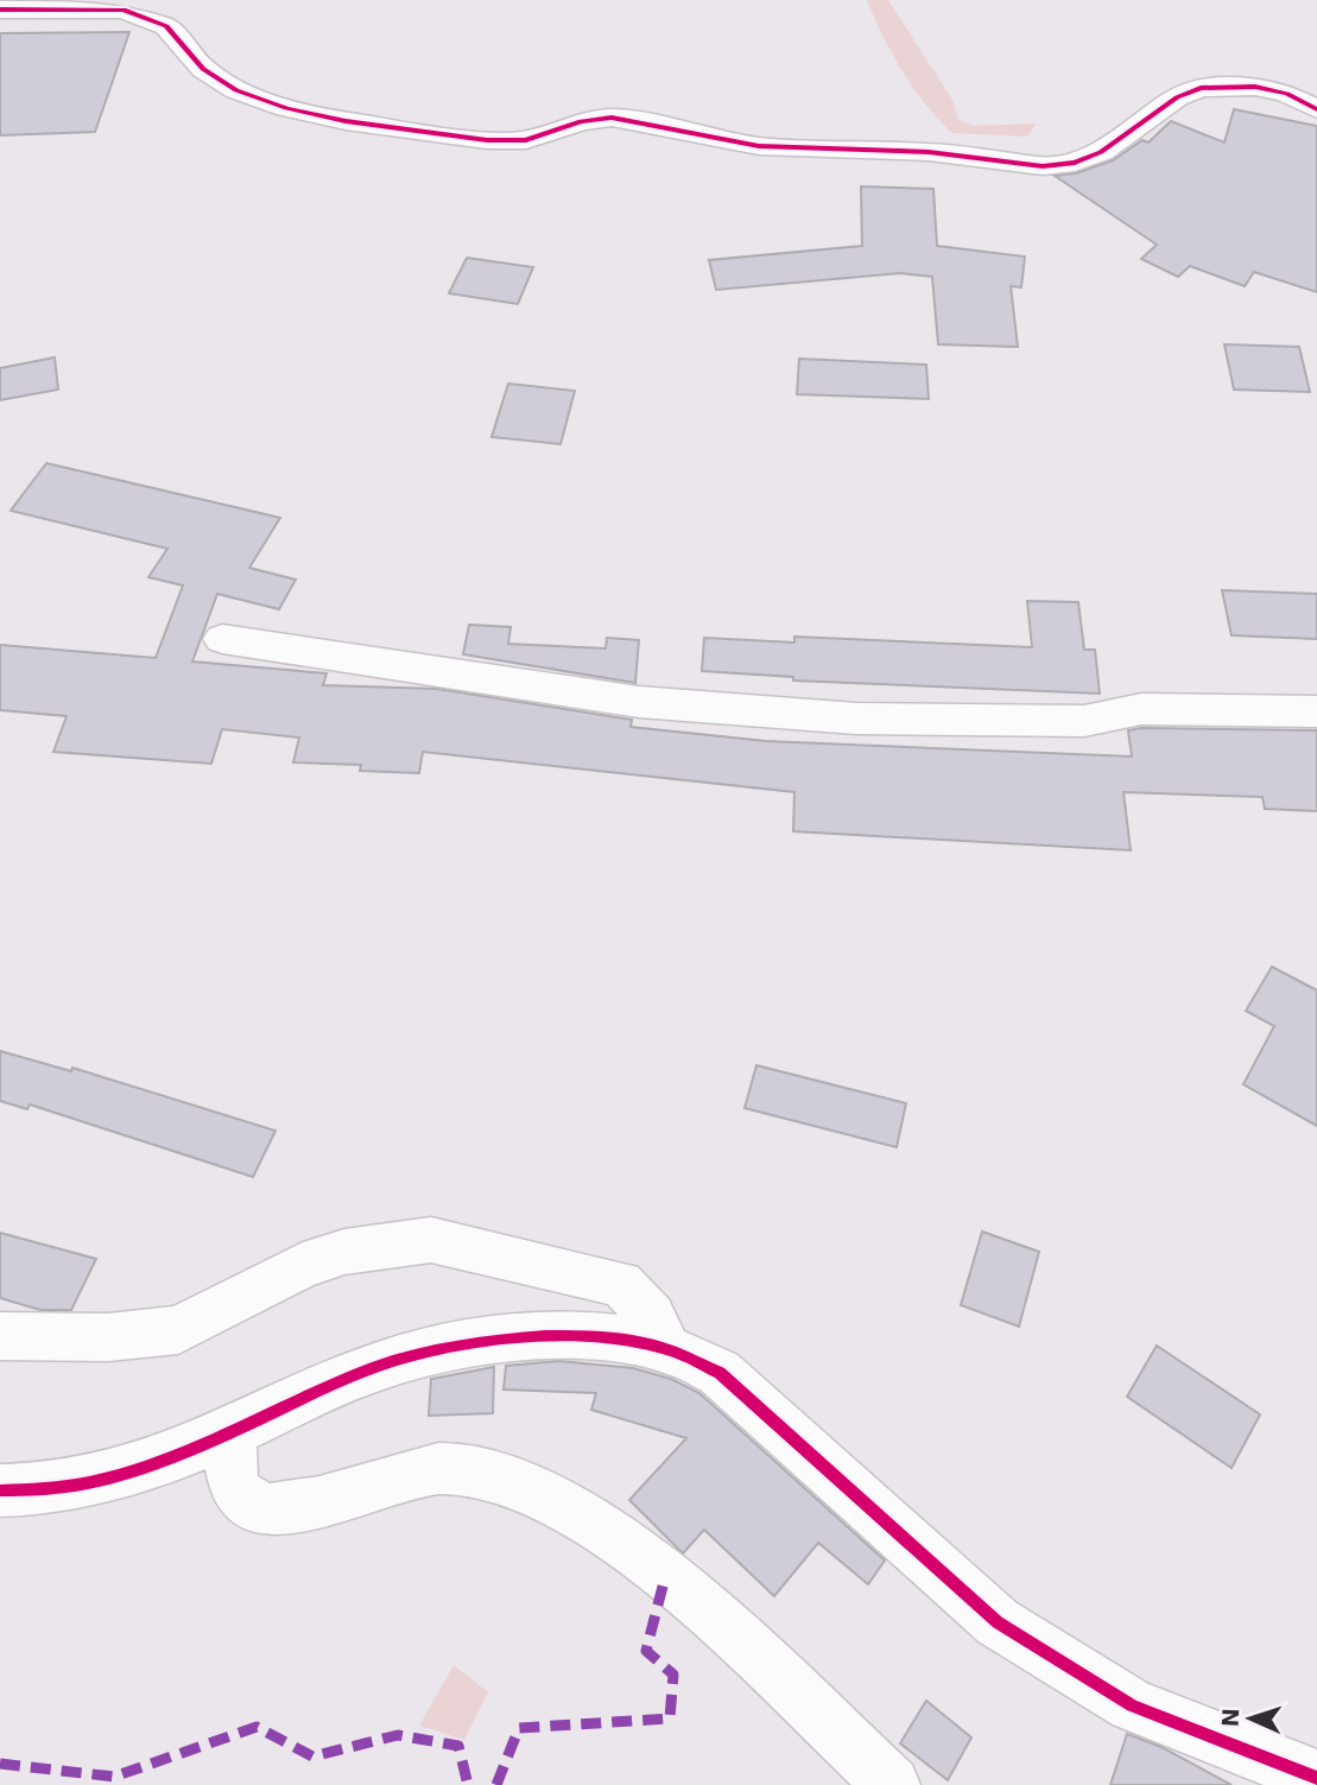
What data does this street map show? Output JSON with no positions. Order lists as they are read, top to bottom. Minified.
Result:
{"north":"left"}
